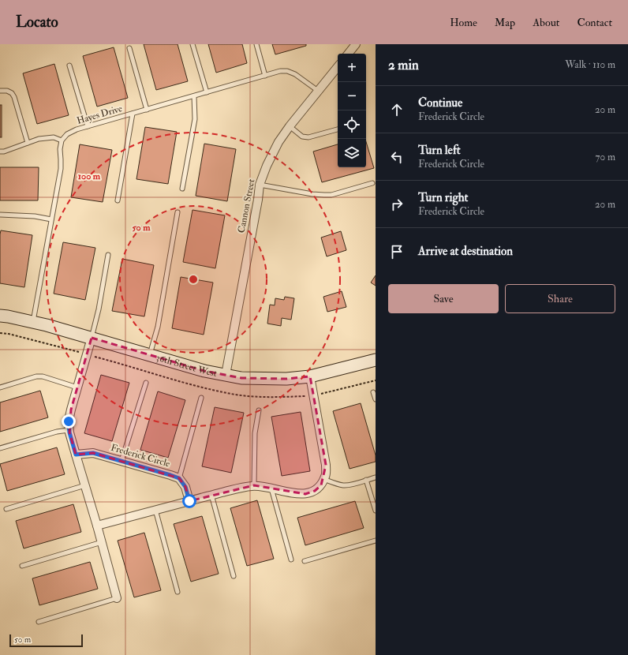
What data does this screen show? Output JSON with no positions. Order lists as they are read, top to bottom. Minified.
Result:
{"streets":{"street":["Cannon Street","36th Street West","Frederick Circle"],"lane":["Hayes Drive"]},"crossings":[["Hayes Drive","Cannon Street"],["Cannon Street","36th Street West"]],"scale_bar":"50 m","page":{"header":"Locato","nav":["Home","Map","About","Contact"],"heading":["2 min","Walk · 110 m"],"map_buttons":["+","−"],"list":[["Continue","Frederick Circle","20 m"],["Turn left","Frederick Circle","70 m"],["Turn right","Frederick Circle","20 m"],"Arrive at destination"],"buttons":["Save","Share"],"scale":"50 m"},"rings":["100 m","50 m"]}
